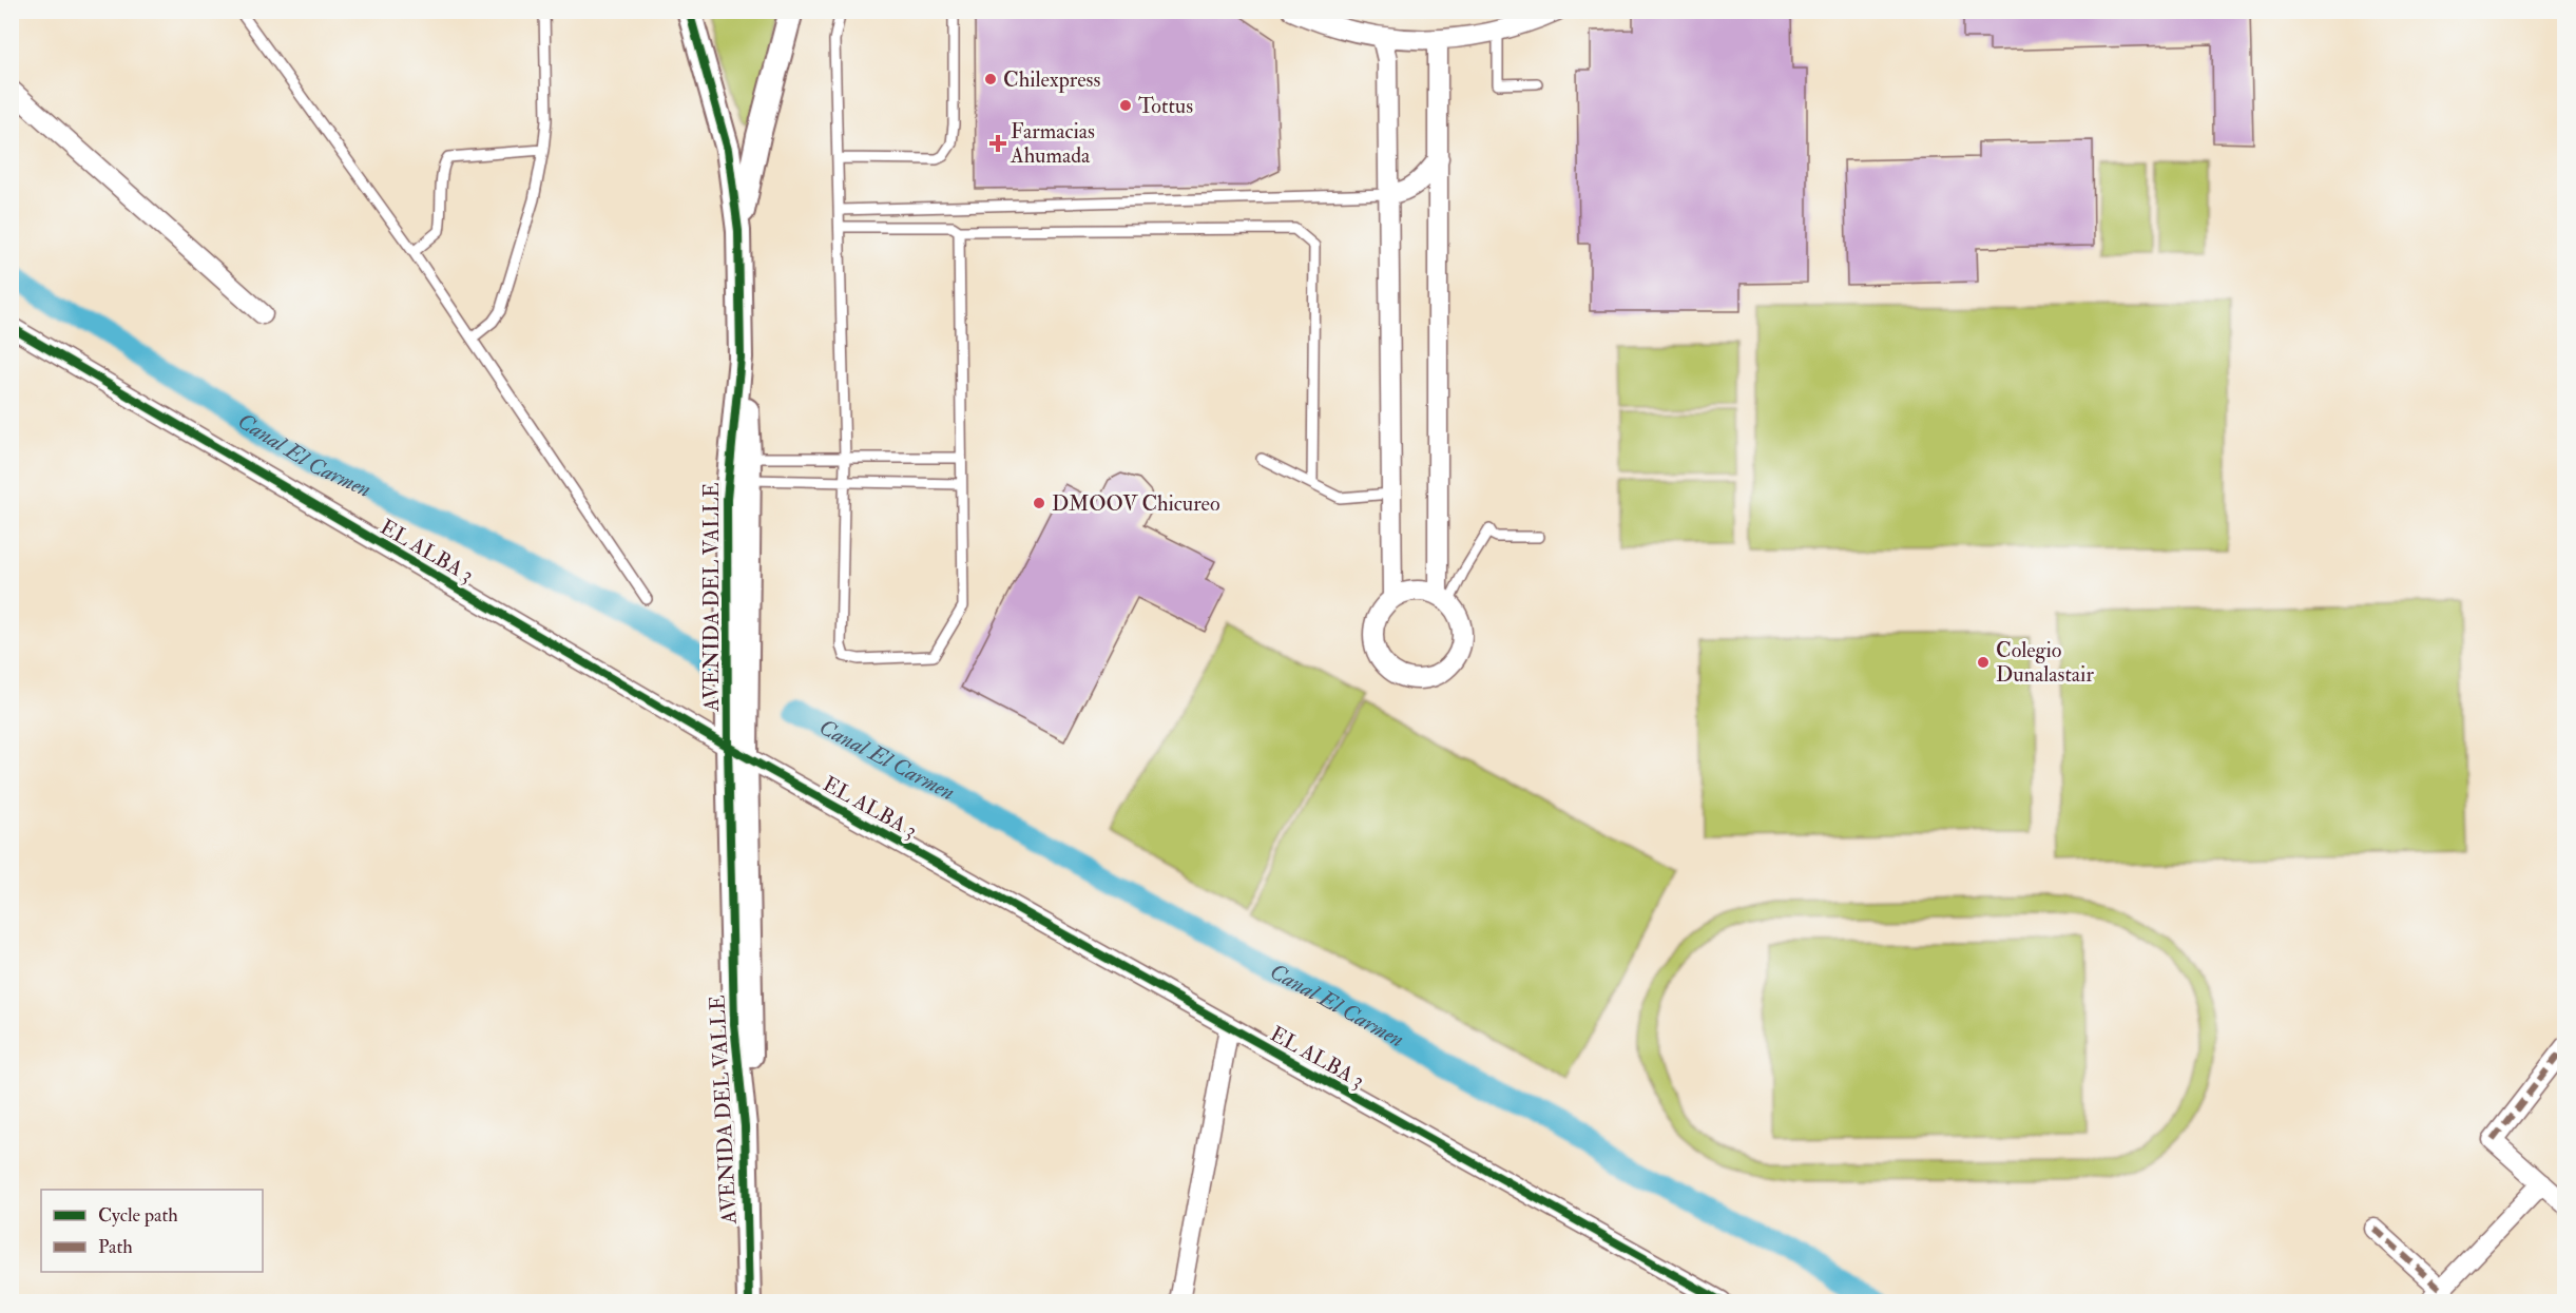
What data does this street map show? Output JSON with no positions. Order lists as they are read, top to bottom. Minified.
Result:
{"streets":{"street":["EL ALBA 3","AVENIDA DEL VALLE"]},"crossings":[["EL ALBA 3","AVENIDA DEL VALLE"]],"water":["Canal El Carmen"],"places":{"other":["Chilexpress","Tottus","DMOOV Chicureo","Colegio Dunalastair"],"health":["Farmacias Ahumada"]},"legend":["Cycle path","Path"]}
